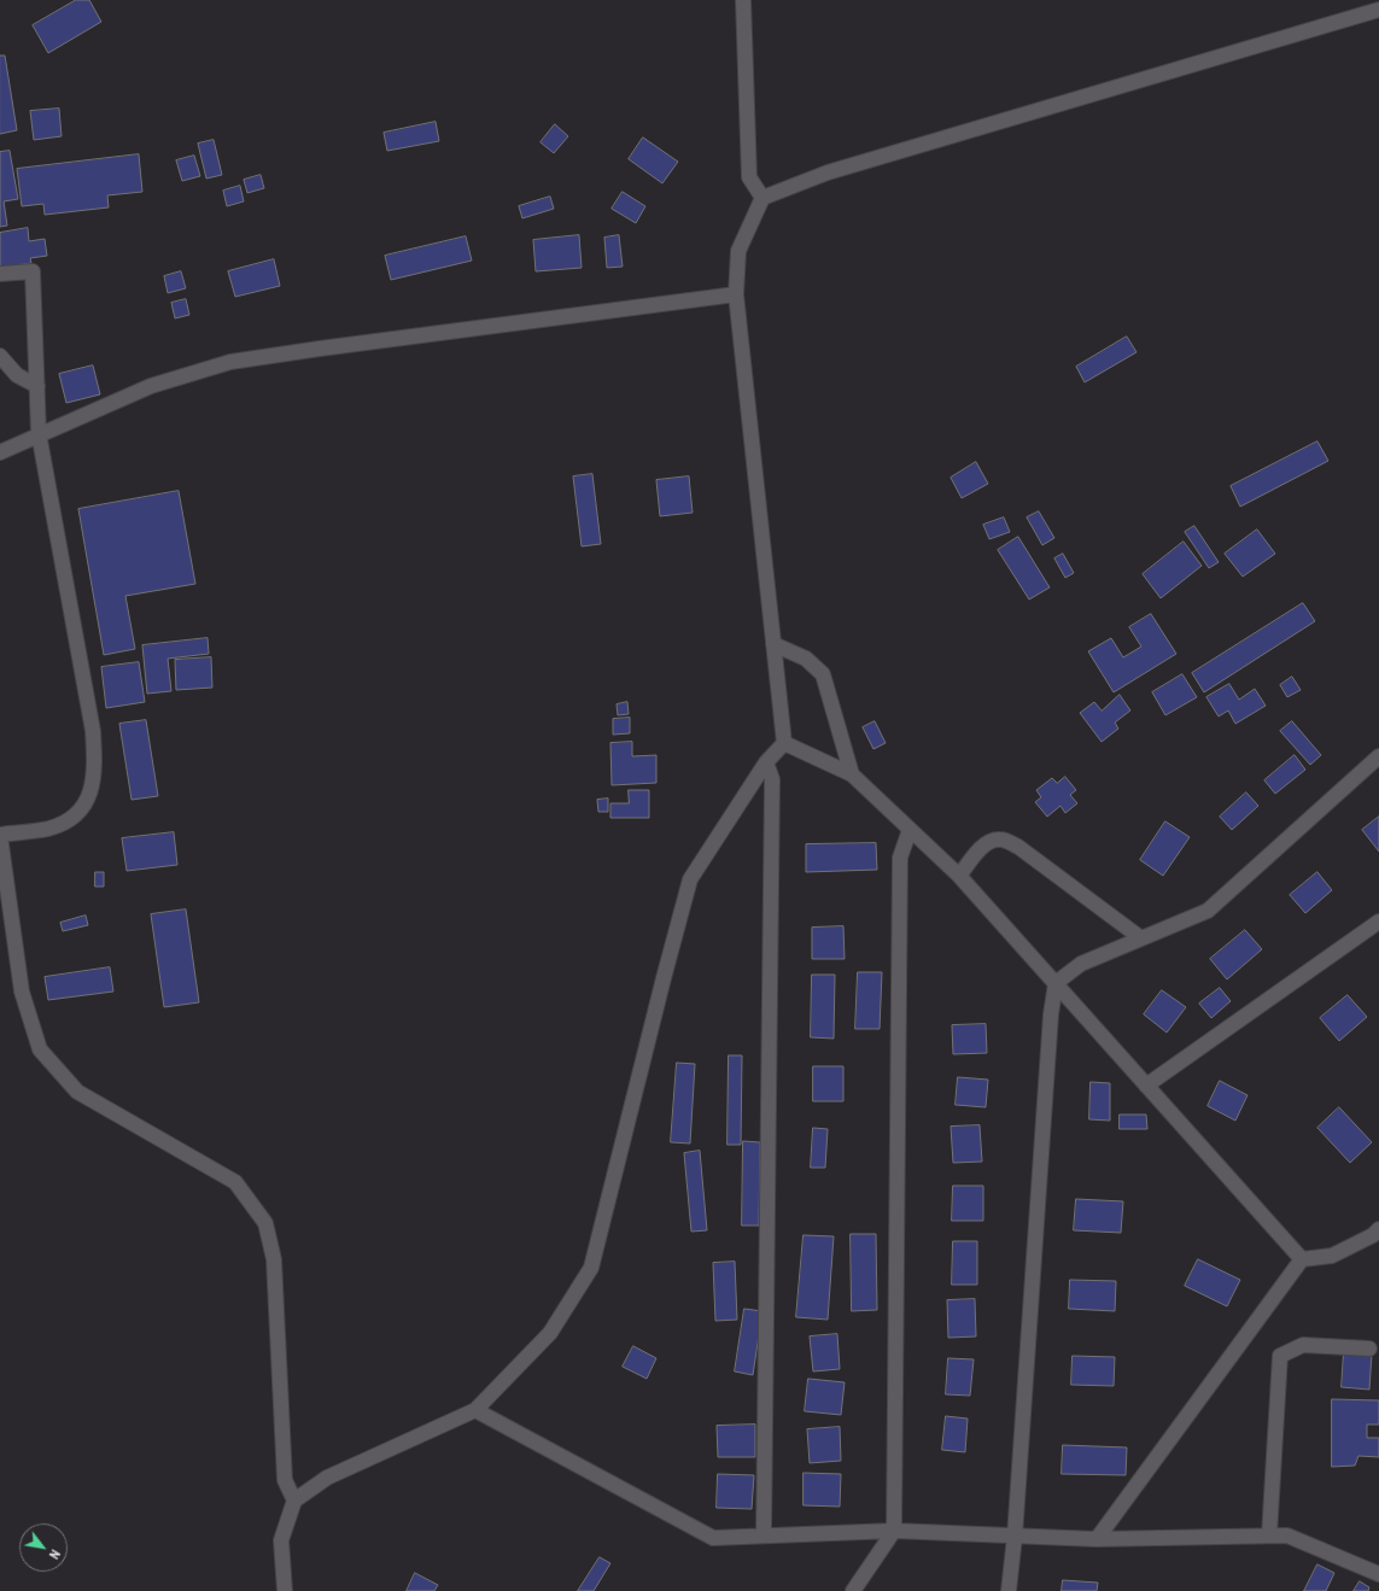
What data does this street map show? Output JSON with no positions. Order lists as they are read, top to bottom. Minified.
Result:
{"north":"bottom right"}
